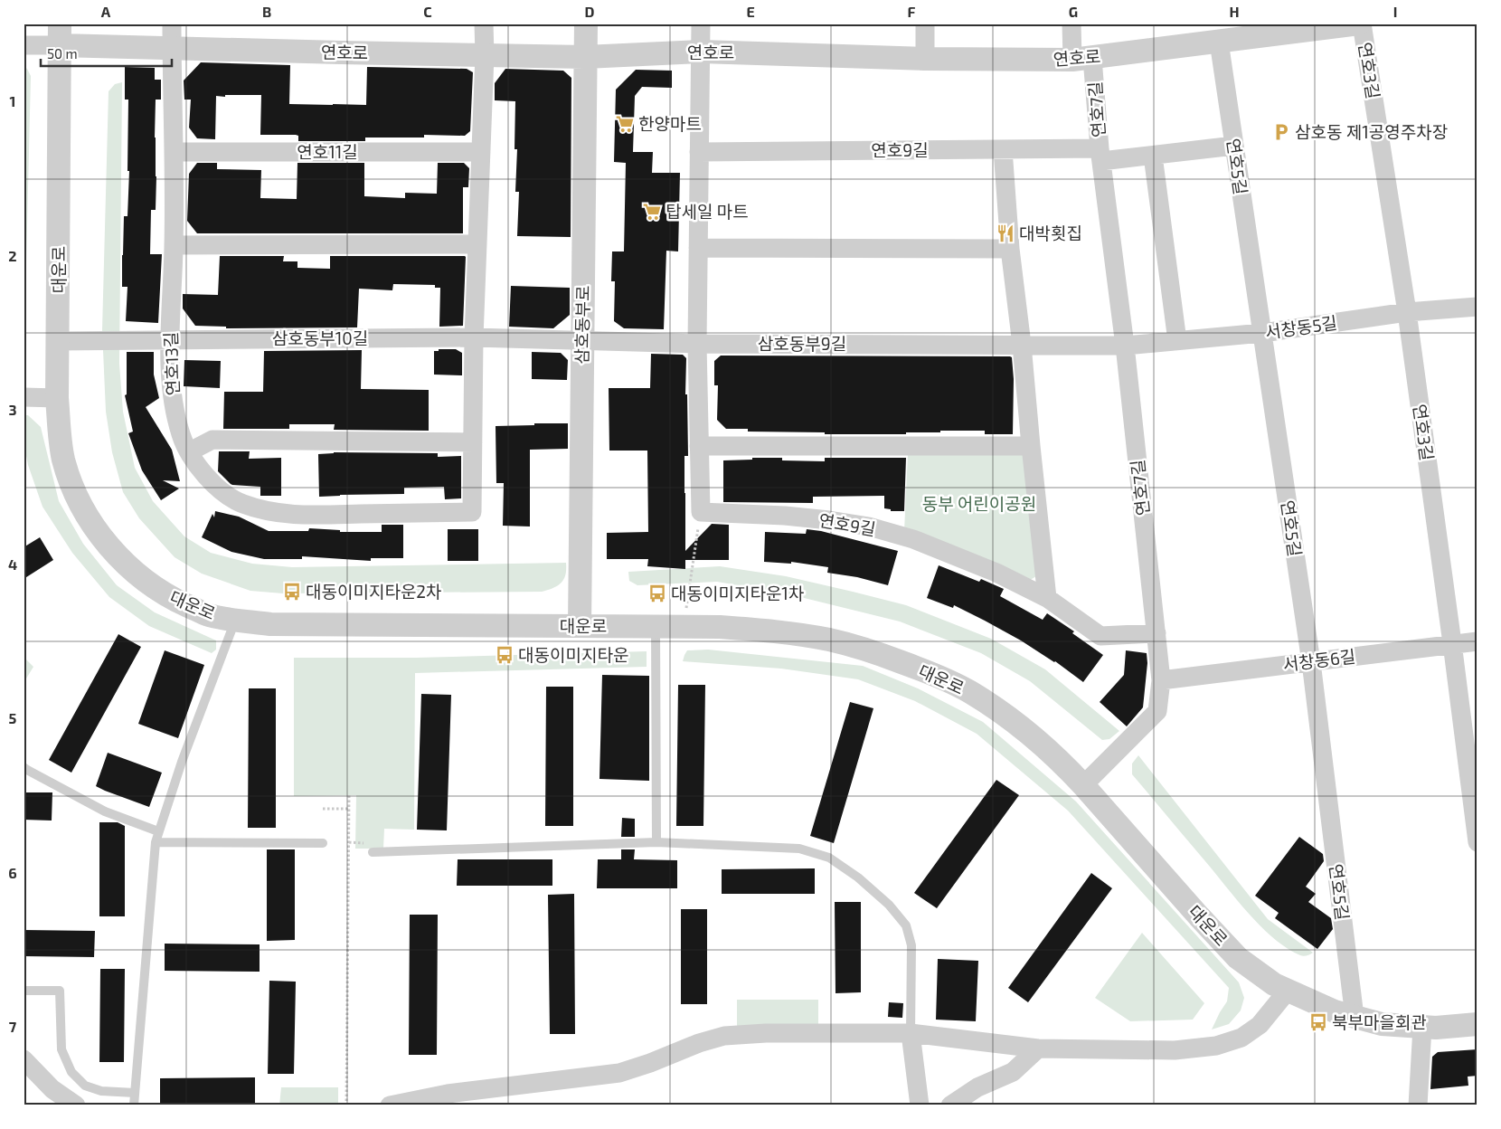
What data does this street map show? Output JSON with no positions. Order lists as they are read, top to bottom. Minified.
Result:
{"streets":{"street":["연호로","연호3길","연호7길","연호9길","연호11길","연호5길","대운로","삼호동부로","서창동5길","삼호동부10길","삼호동부9길","연호13길","서창동6길"]},"crossings":[["연호로","연호3길"],["연호로","연호7길"],["연호로","연호5길"],["연호로","대운로"],["연호로","삼호동부로"],["연호로","연호13길"],["연호3길","서창동5길"],["연호3길","서창동6길"],["연호7길","연호9길"],["연호7길","연호5길"],["연호7길","대운로"],["연호7길","서창동5길"],["연호7길","삼호동부9길"],["연호7길","서창동6길"],["연호11길","연호13길"],["연호5길","대운로"],["연호5길","서창동5길"],["연호5길","서창동6길"],["대운로","삼호동부로"],["대운로","삼호동부10길"],["삼호동부로","삼호동부10길"],["삼호동부로","삼호동부9길"],["서창동5길","삼호동부9길"],["삼호동부10길","삼호동부9길"],["삼호동부10길","연호13길"]],"parks":["동부 어린이공원"],"places":{"supermarket":["한양마트","탑세일 마트"],"parking":["삼호동 제1공영주차장"],"restaurant":["대박횟집"],"bus stop":["대동이미지타운2차","대동이미지타운1차","대동이미지타운","북부마을회관"]},"scale_bar":"50 m","grid":{"columns":["A","B","C","D","E","F","G","H","I"],"rows":["1","2","3","4","5","6","7"]}}
